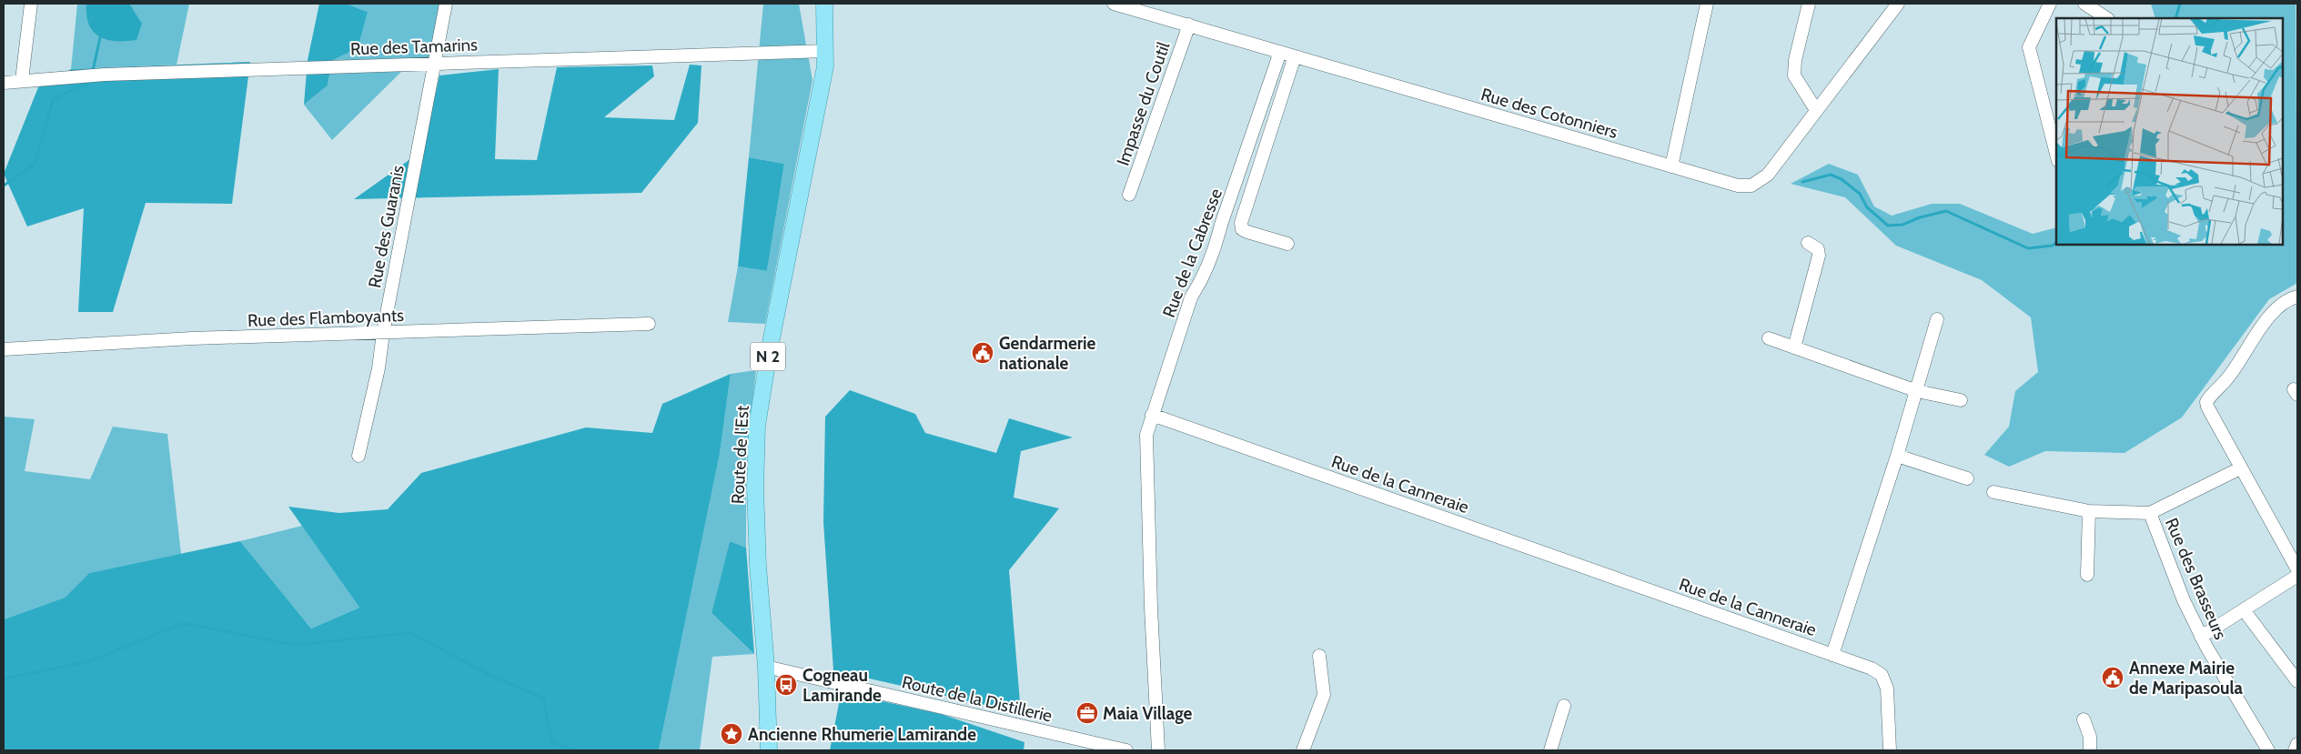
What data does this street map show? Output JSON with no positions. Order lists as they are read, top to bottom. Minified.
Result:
{"streets":{"main road":["N 2","Route de l'Est"],"street":["Rue des Tamarins","Impasse du Coutil","Rue des Cotonniers","Rue des Guaranis","Rue de la Cabresse","Rue des Flamboyants","Rue de la Canneraie","Rue des Brasseurs","Route de la Distillerie"]},"crossings":[["Rue des Tamarins","Rue des Guaranis"],["Rue des Tamarins","Route de l'Est"],["Impasse du Coutil","Rue des Cotonniers"],["Rue des Cotonniers","Rue de la Cabresse"],["Rue des Guaranis","Rue des Flamboyants"],["Rue de la Cabresse","Rue de la Canneraie"],["Route de l'Est","Route de la Distillerie"]],"places":{"public building":["Gendarmerie nationale","Annexe Mairie de Maripasoula"],"bus stop":["Cogneau Lamirande"],"office":["Maia Village"],"place":["Ancienne Rhumerie Lamirande"]}}
